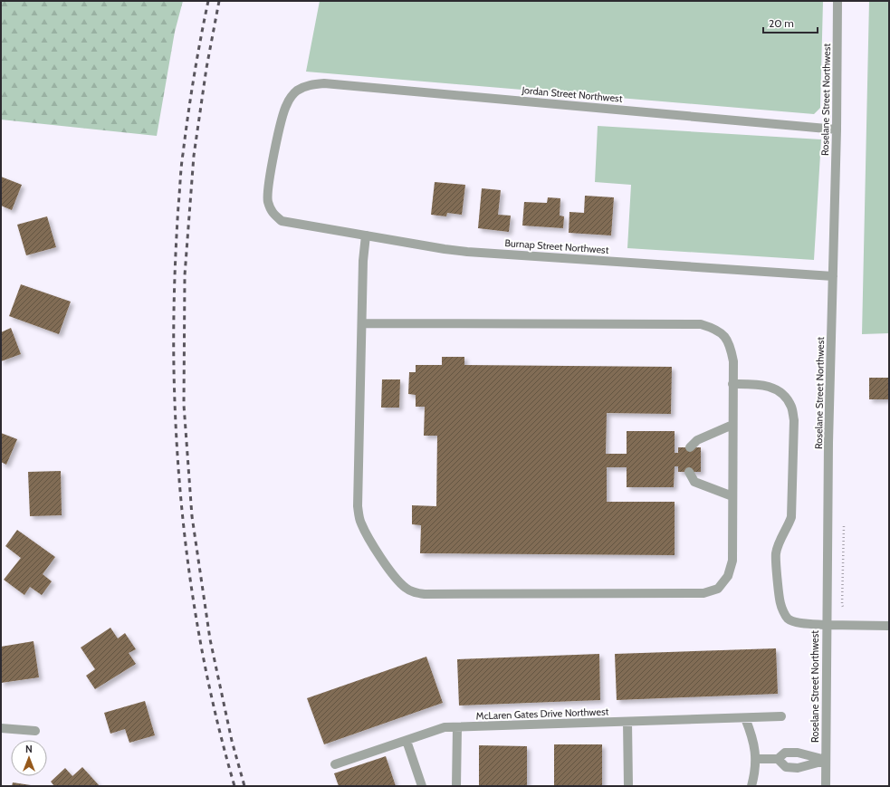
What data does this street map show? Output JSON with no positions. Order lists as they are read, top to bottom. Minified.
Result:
{"streets":{"street":["Jordan Street Northwest","Roselane Street Northwest","Burnap Street Northwest","McLaren Gates Drive Northwest"]},"crossings":[["Jordan Street Northwest","Roselane Street Northwest"],["Jordan Street Northwest","Burnap Street Northwest"],["Roselane Street Northwest","Burnap Street Northwest"]],"scale_bar":"20 m","north":"top"}
